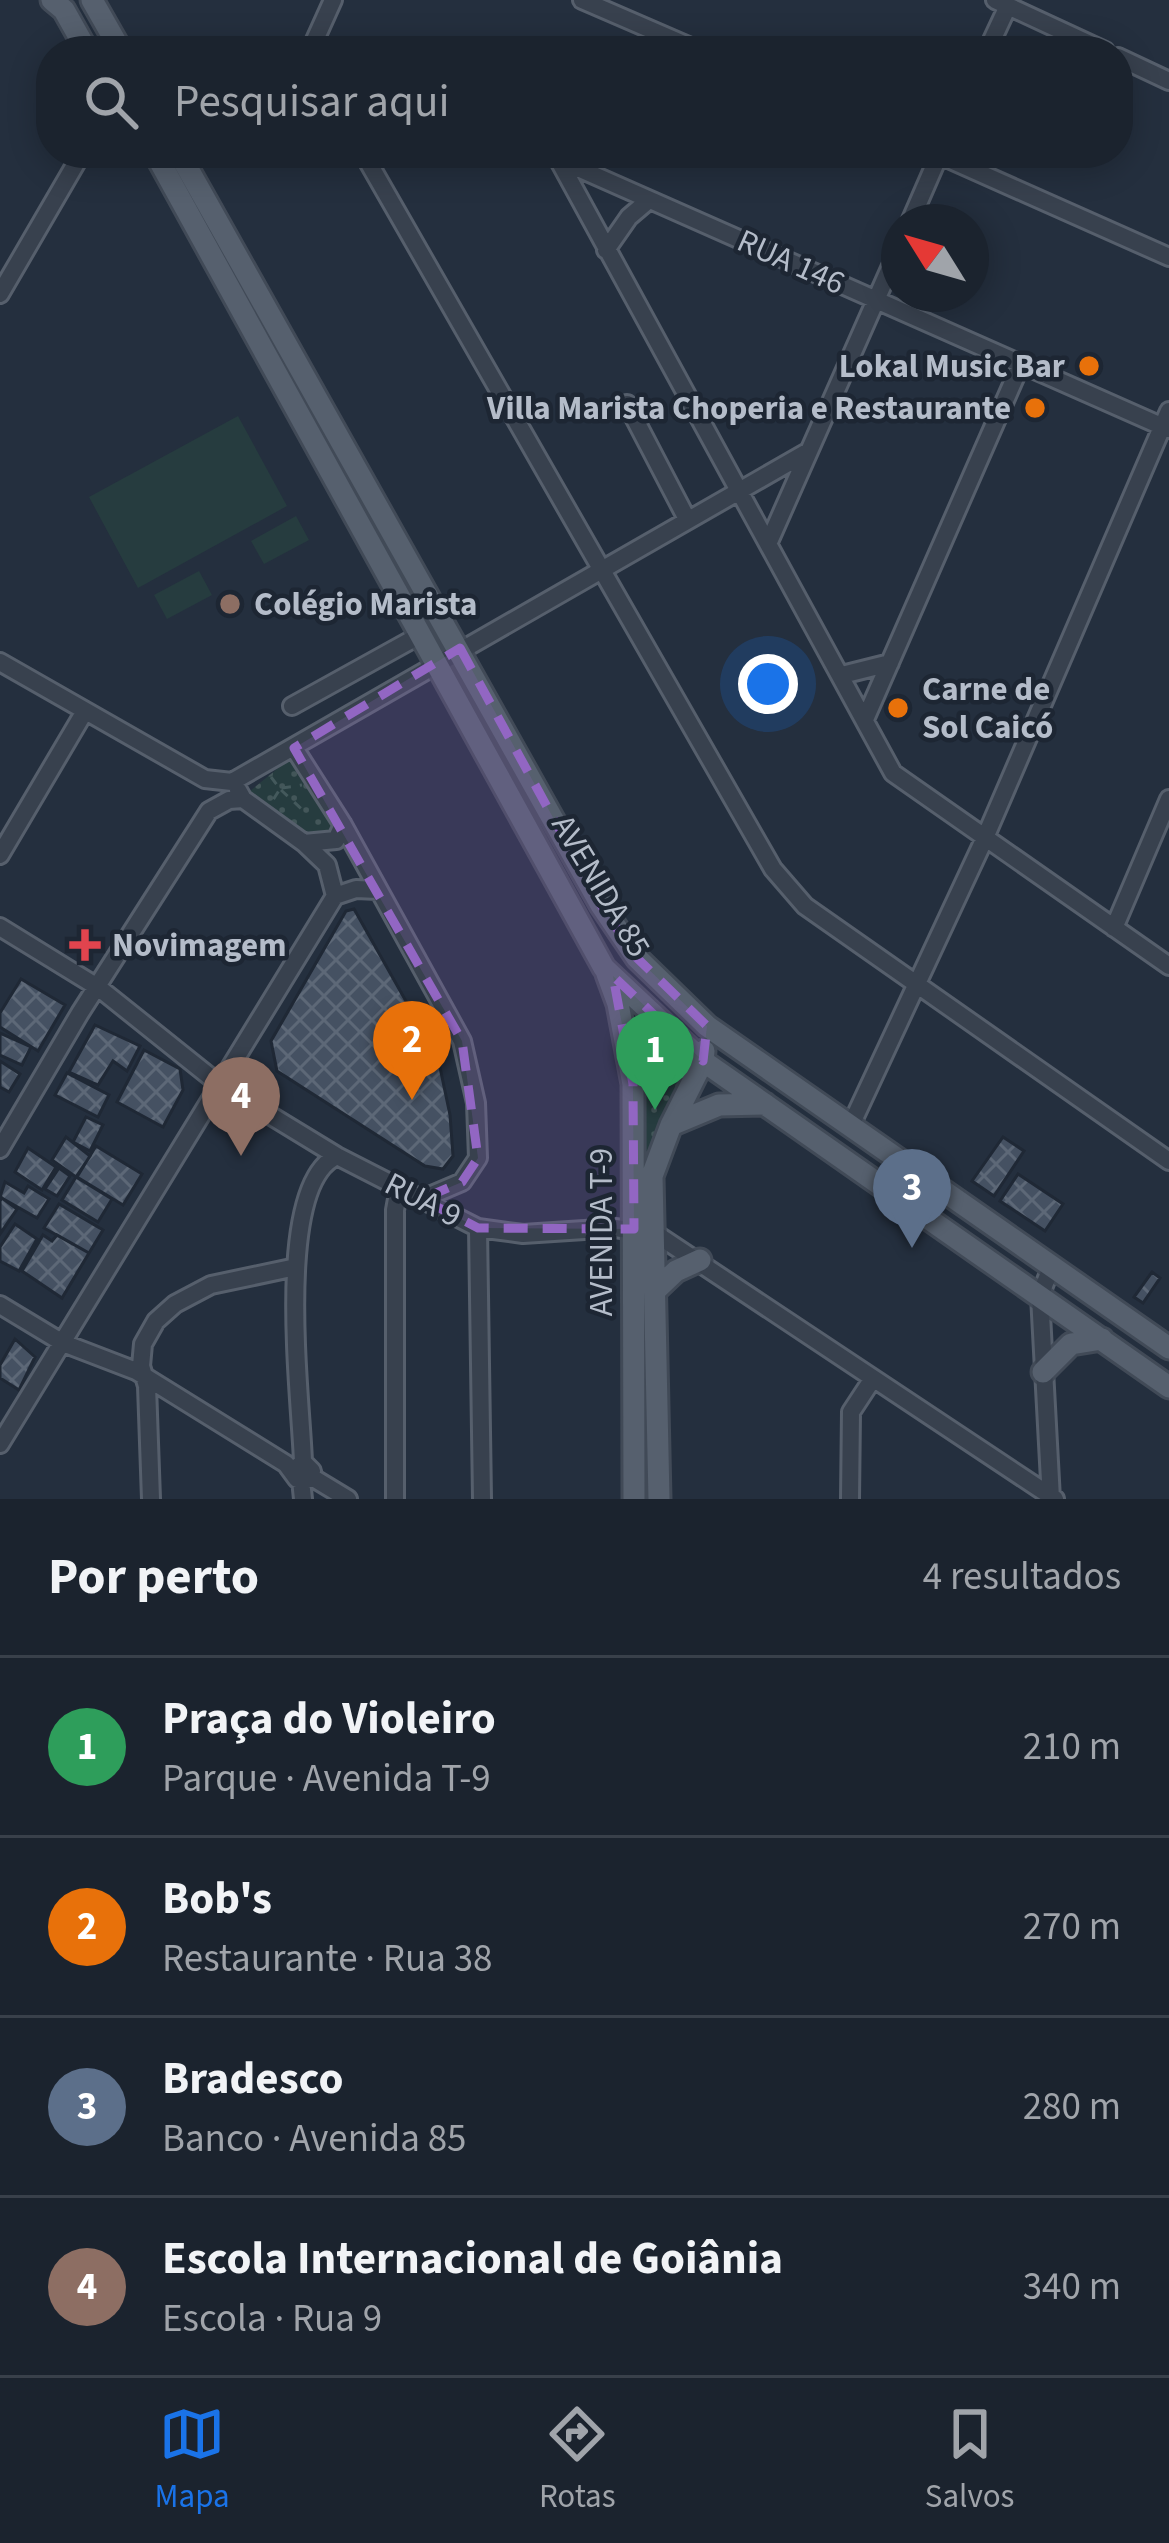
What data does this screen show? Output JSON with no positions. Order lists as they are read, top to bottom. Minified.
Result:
{"streets":{"main road":["AVENIDA 85","AVENIDA T-9"],"street":["RUA 146","RUA 9"]},"crossings":[["AVENIDA 85","AVENIDA T-9"],["RUA 9","AVENIDA T-9"]],"places":{"other":["Lokal Music Bar","Villa Marista Choperia e Restaurante","Colégio Marista","Carne de Sol Caicó"],"health":["Novimagem"]},"north":"top left","page":{"search":"Pesquisar aqui","pins":["2","1","4","3"],"heading":["Por perto","4 resultados"],"list":[{"mark":"1","name":"Praça do Violeiro","note":"Parque · Avenida T-9","value":"210 m"},{"mark":"2","name":"Bob's","note":"Restaurante · Rua 38","value":"270 m"},{"mark":"3","name":"Bradesco","note":"Banco · Avenida 85","value":"280 m"},{"mark":"4","name":"Escola Internacional de Goiânia","note":"Escola · Rua 9","value":"340 m"}],"nav":["Mapa","Rotas","Salvos"]}}
